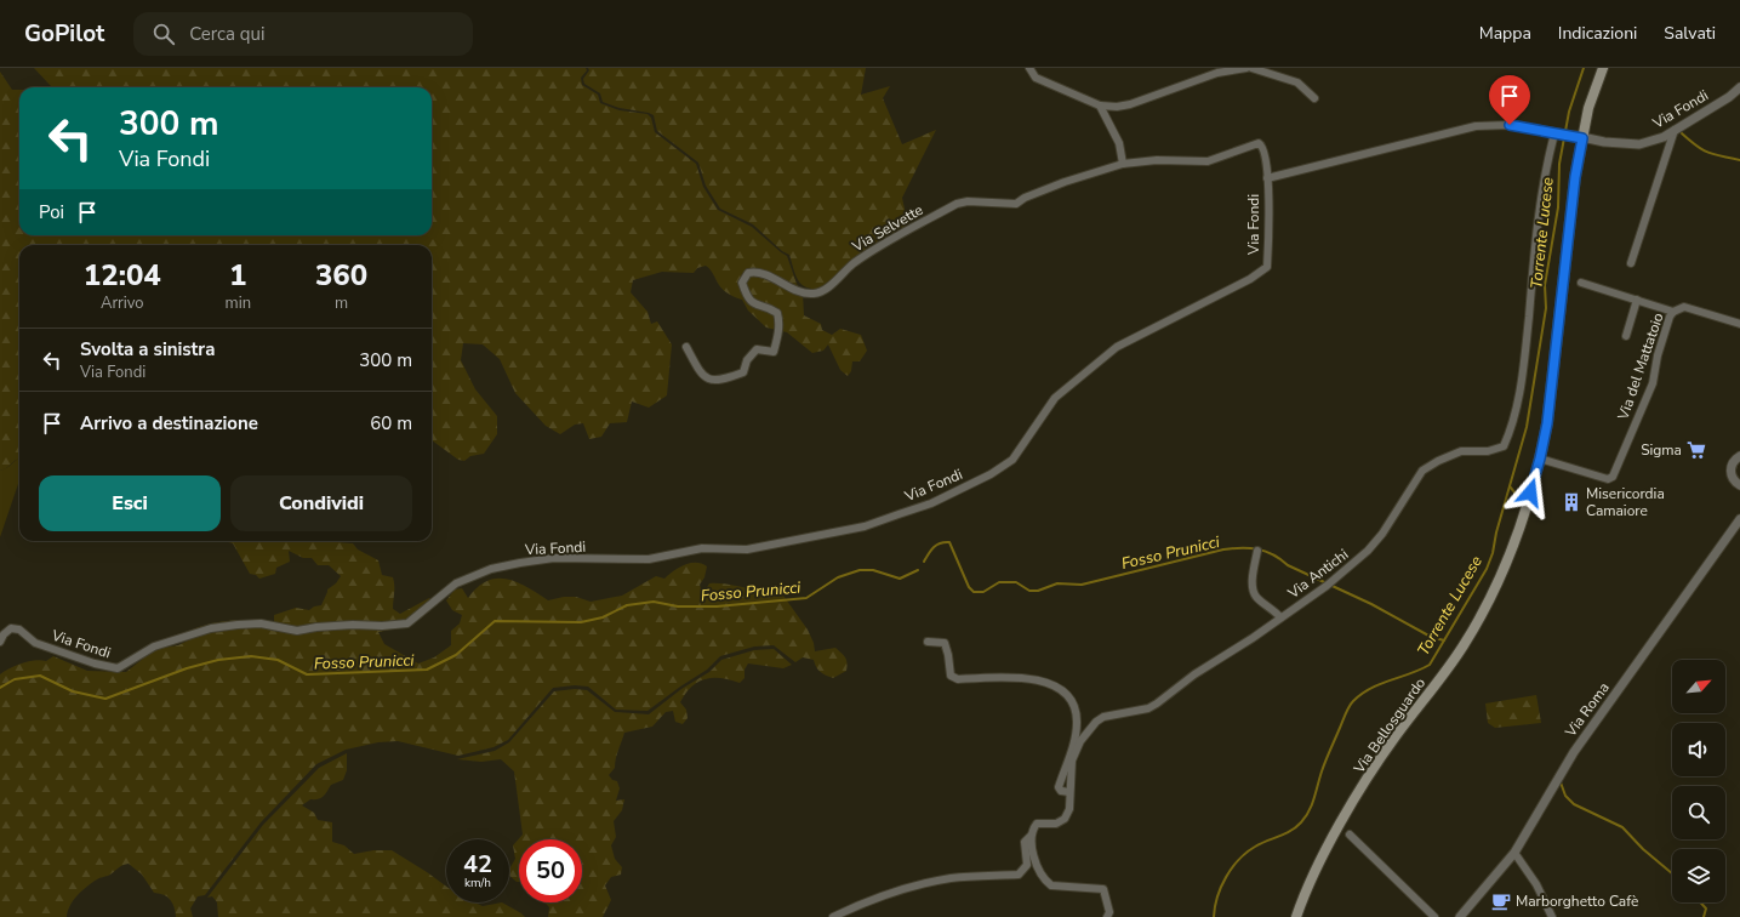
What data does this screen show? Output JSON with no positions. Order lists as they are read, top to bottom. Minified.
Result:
{"streets":{"main road":["Via Bellosguardo"],"street":["Via Fondi","Via Selvette","Via del Mattatoio","Via Antichi","Via Roma"]},"crossings":[["Via Fondi","Via Antichi"],["Via Fondi","Via Bellosguardo"],["Via del Mattatoio","Via Bellosguardo"]],"water":["Torrente Lucese","Fosso Prunicci"],"places":{"supermarket":["Sigma"],"building":["Misericordia Camaiore"],"cafe":["Marborghetto Cafè"]},"north":"top right","page":{"header":"GoPilot","search":"Cerca qui","nav":["Mappa","Indicazioni","Salvati"],"turn":["300 m","Via Fondi"],"then":"Poi","eta":["12:04","Arrivo","1","min","360","m"],"list":[{"name":"Svolta a sinistra","note":"Via Fondi","value":"300 m"},{"name":"Arrivo a destinazione","value":"60 m"}],"buttons":["Esci","Condividi"],"speed":"42 km/h","limit":"50"}}
